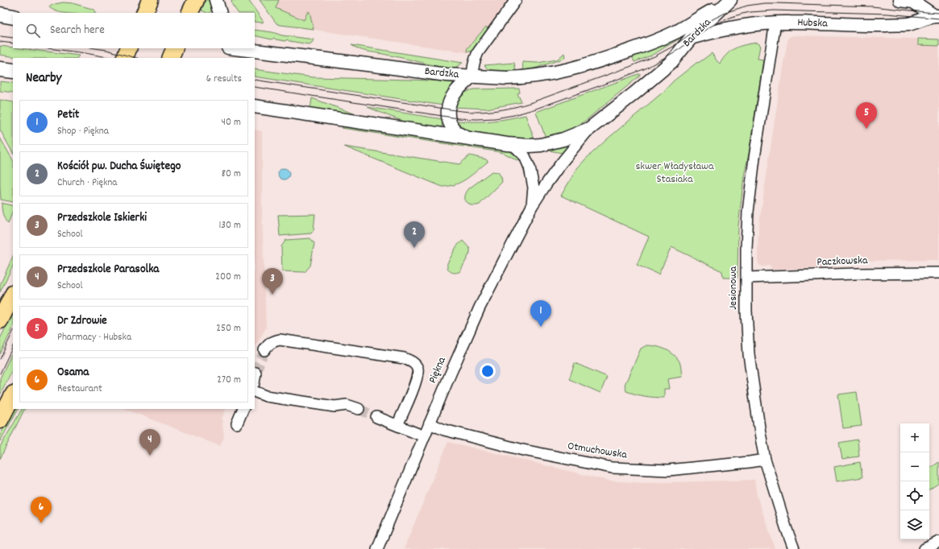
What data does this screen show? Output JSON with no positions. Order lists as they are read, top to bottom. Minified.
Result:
{"streets":{"street":["Hubska","Bardzka","Paczkowska","Jesionowa","Piękna","Otmuchowska"]},"crossings":[["Hubska","Bardzka"],["Hubska","Jesionowa"],["Bardzka","Piękna"],["Paczkowska","Jesionowa"],["Jesionowa","Otmuchowska"],["Piękna","Otmuchowska"]],"parks":["skwer Władysława Stasiaka"],"page":{"search":"Search here","heading":["Nearby","6 results"],"list":[{"mark":"1","name":"Petit","note":"Shop · Piękna","value":"40 m"},{"mark":"2","name":"Kościół pw. Ducha Świętego","note":"Church · Piękna","value":"80 m"},{"mark":"3","name":"Przedszkole Iskierki","note":"School","value":"130 m"},{"mark":"4","name":"Przedszkole Parasolka","note":"School","value":"200 m"},{"mark":"5","name":"Dr Zdrowie","note":"Pharmacy · Hubska","value":"250 m"},{"mark":"6","name":"Osama","note":"Restaurant","value":"270 m"}],"pins":["5","2","3","1","4","6"],"map_buttons":["+","−"]}}
